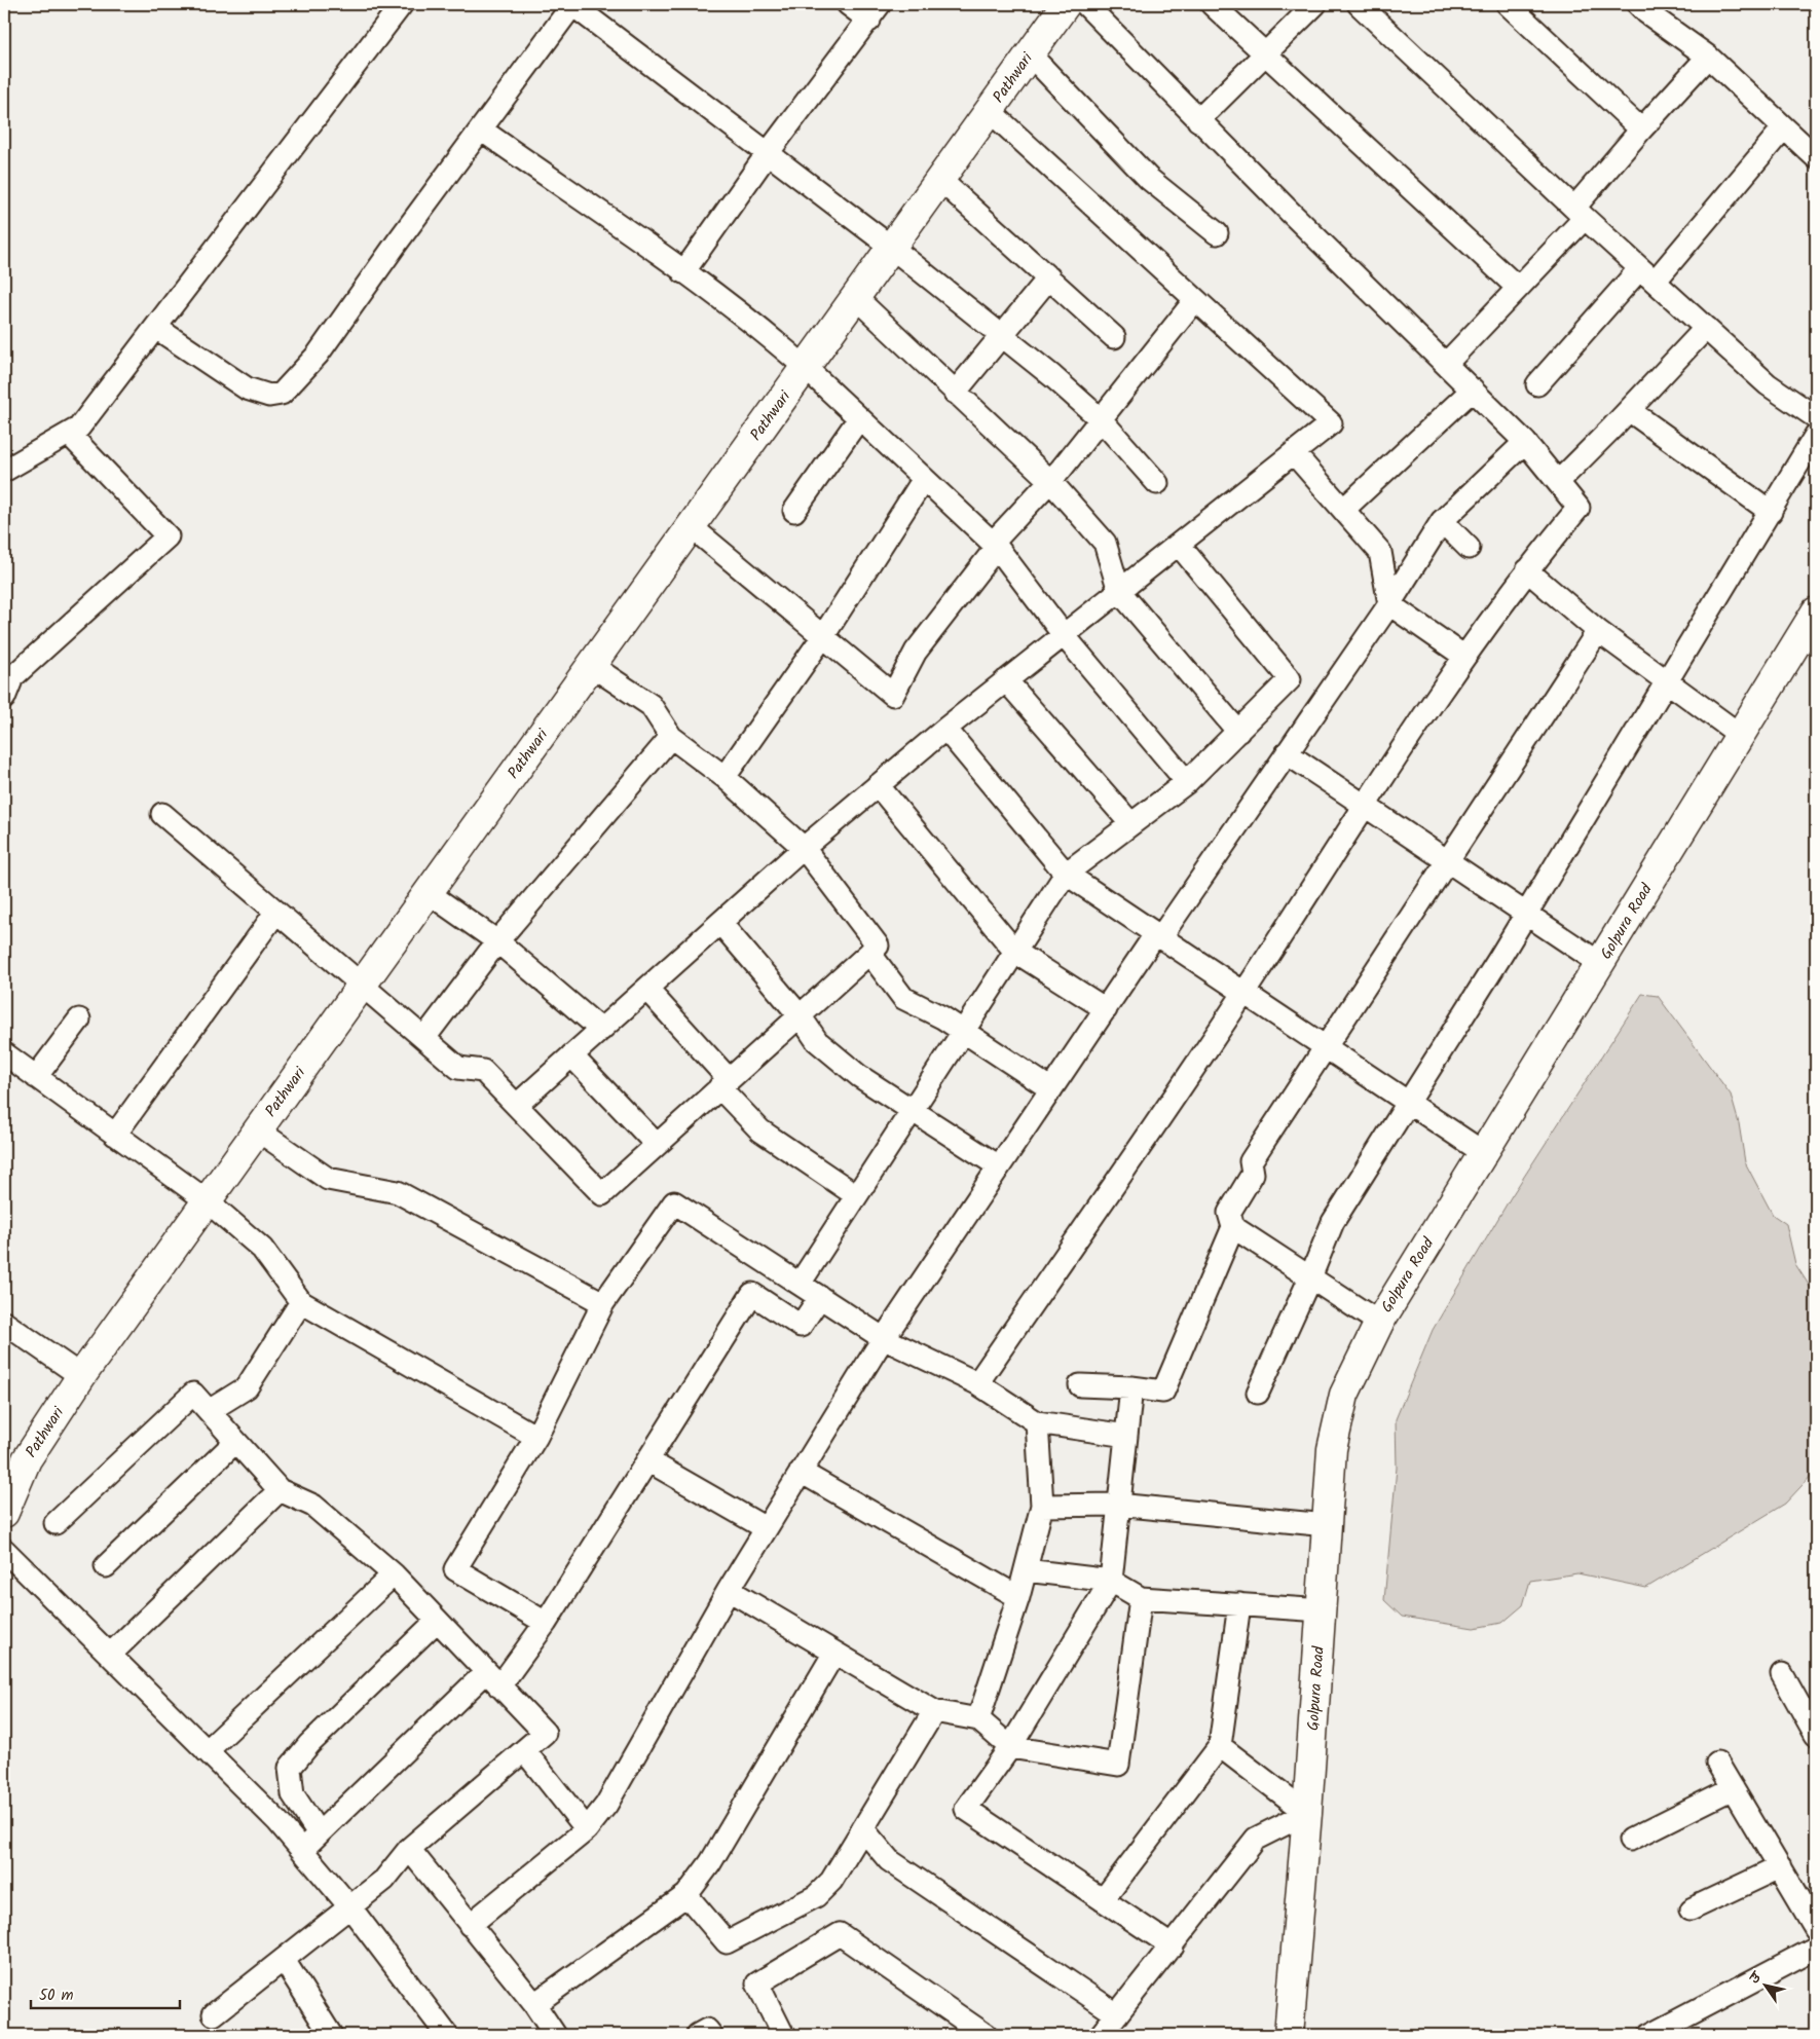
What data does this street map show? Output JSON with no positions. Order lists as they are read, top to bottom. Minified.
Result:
{"streets":{"street":["Pathwari","Golpura Road"]},"scale_bar":"50 m","north":"top left"}
